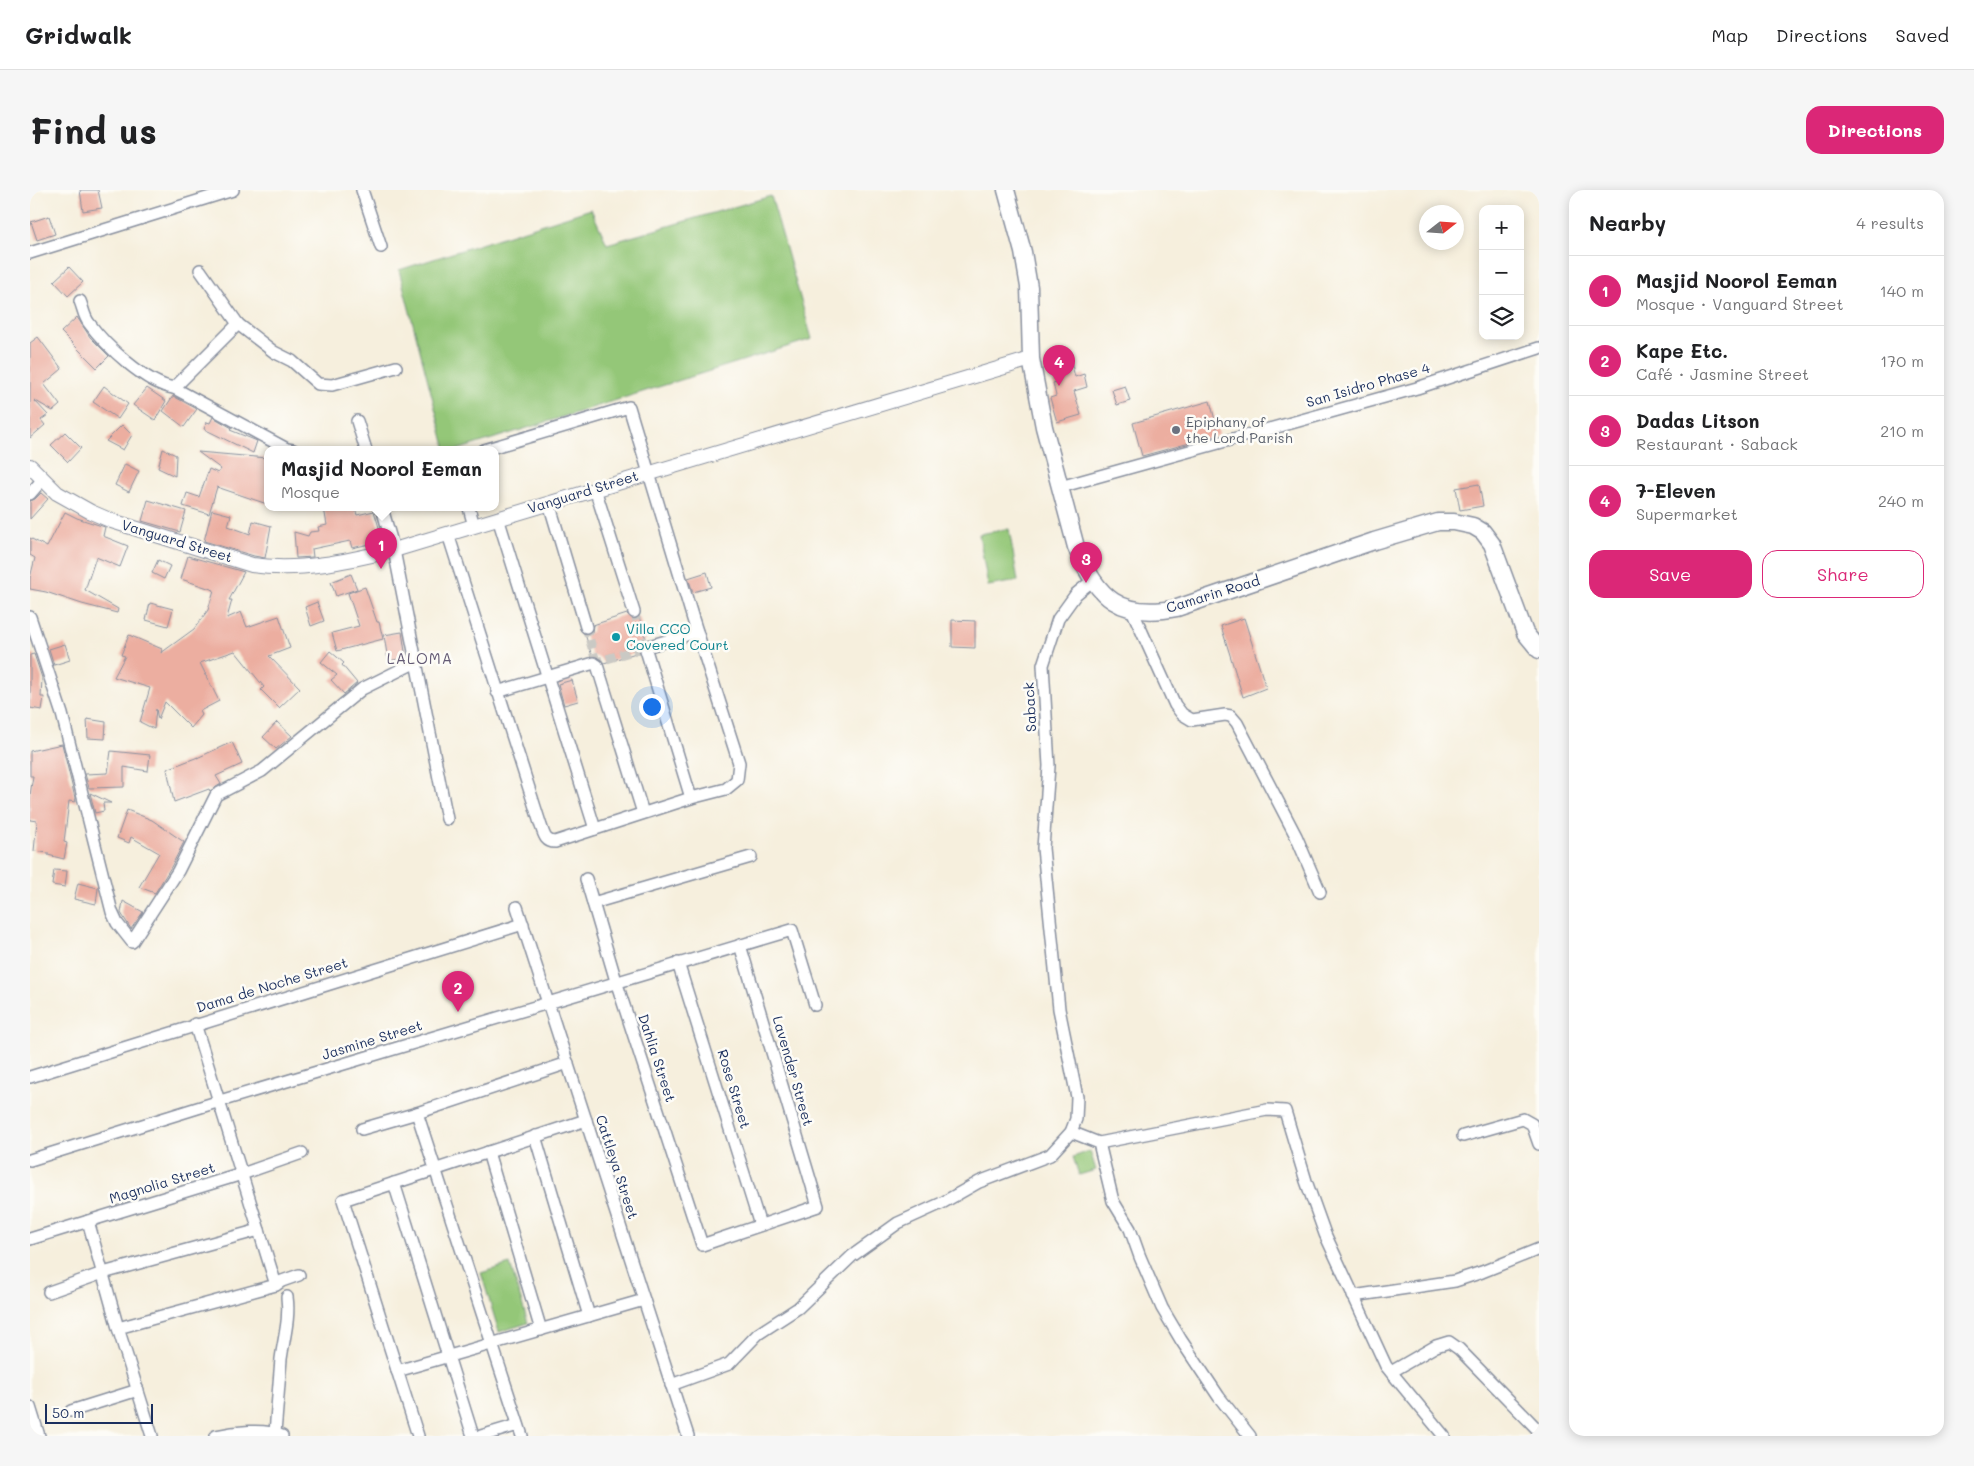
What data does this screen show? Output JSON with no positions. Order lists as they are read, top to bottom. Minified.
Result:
{"streets":{"main road":["Camarin Road"],"street":["San Isidro Phase 4","Vanguard Street","Saback","Dama de Noche Street","Jasmine Street","Dahlia Street","Lavender Street","Rose Street","Cattleya Street","Magnolia Street"]},"crossings":[["San Isidro Phase 4","Camarin Road"],["Vanguard Street","Camarin Road"],["Camarin Road","Saback"],["Dama de Noche Street","Cattleya Street"],["Jasmine Street","Dahlia Street"],["Jasmine Street","Lavender Street"],["Jasmine Street","Rose Street"],["Jasmine Street","Cattleya Street"],["Dahlia Street","Lavender Street"],["Dahlia Street","Rose Street"],["Lavender Street","Rose Street"]],"districts":["LALOMA"],"places":["Epiphany of the Lord Parish","Villa CCO Covered Court"],"scale_bar":"50 m","north":"right","page":{"header":"Gridwalk","nav":["Map","Directions","Saved"],"buttons":["Directions",["Save","Share"]],"title":"Find us","heading":["Nearby","4 results"],"map_buttons":["+","−"],"list":[{"mark":"1","name":"Masjid Noorol Eeman","note":"Mosque · Vanguard Street","value":"140 m"},{"mark":"2","name":"Kape Etc.","note":"Café · Jasmine Street","value":"170 m"},{"mark":"3","name":"Dadas Litson","note":"Restaurant · Saback","value":"210 m"},{"mark":"4","name":"7-Eleven","note":"Supermarket","value":"240 m"}],"pins":["4","1","3","2"],"popup":["Masjid Noorol Eeman","Mosque"],"scale":"50 m"}}
